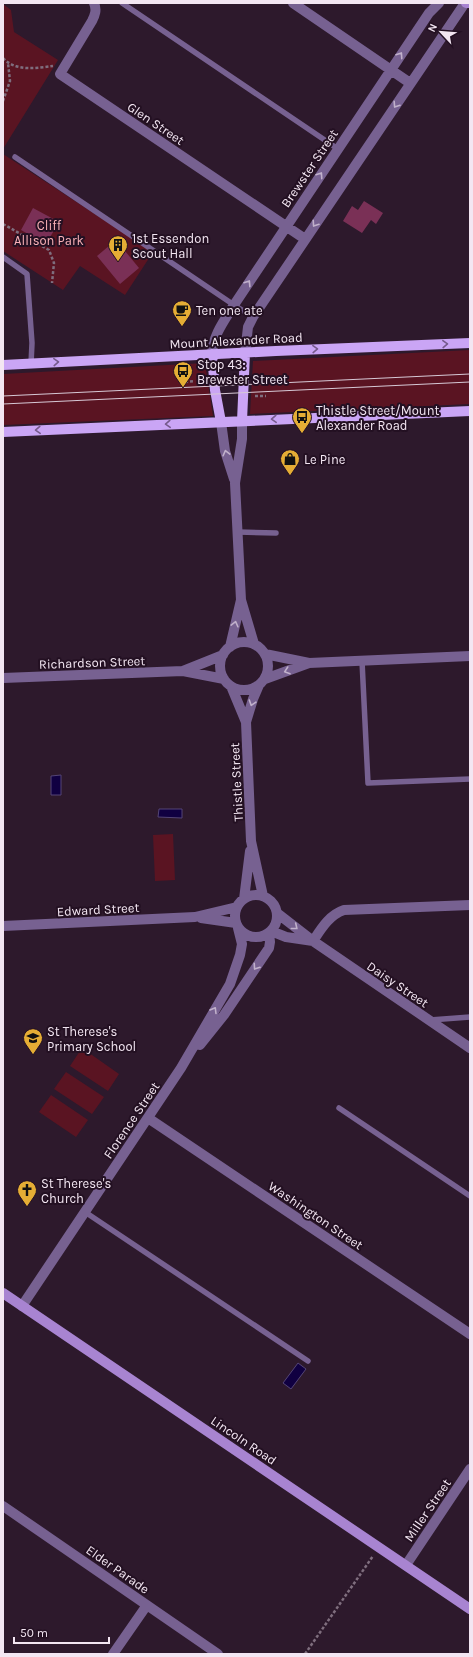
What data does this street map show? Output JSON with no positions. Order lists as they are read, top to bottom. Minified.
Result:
{"streets":{"main road":["Mount Alexander Road","Lincoln Road"],"street":["Glen Street","Brewster Street","Richardson Street","Thistle Street","Edward Street","Daisy Street","Florence Street","Washington Street","Miller Street","Elder Parade"]},"crossings":[["Glen Street","Brewster Street"],["Brewster Street","Mount Alexander Road"],["Richardson Street","Thistle Street"],["Thistle Street","Edward Street"],["Thistle Street","Daisy Street"],["Thistle Street","Florence Street"],["Edward Street","Daisy Street"],["Edward Street","Florence Street"],["Daisy Street","Florence Street"],["Florence Street","Washington Street"],["Florence Street","Lincoln Road"],["Lincoln Road","Miller Street"]],"parks":["Cliff Allison Park"],"places":{"building":["1st Essendon Scout Hall"],"cafe":["Ten one ate"],"bus stop":["Stop 43: Brewster Street","Thistle Street/Mount Alexander Road"],"shop":["Le Pine"],"school or university":["St Therese's Primary School"],"church":["St Therese's Church"]},"scale_bar":"50 m","north":"top left"}
